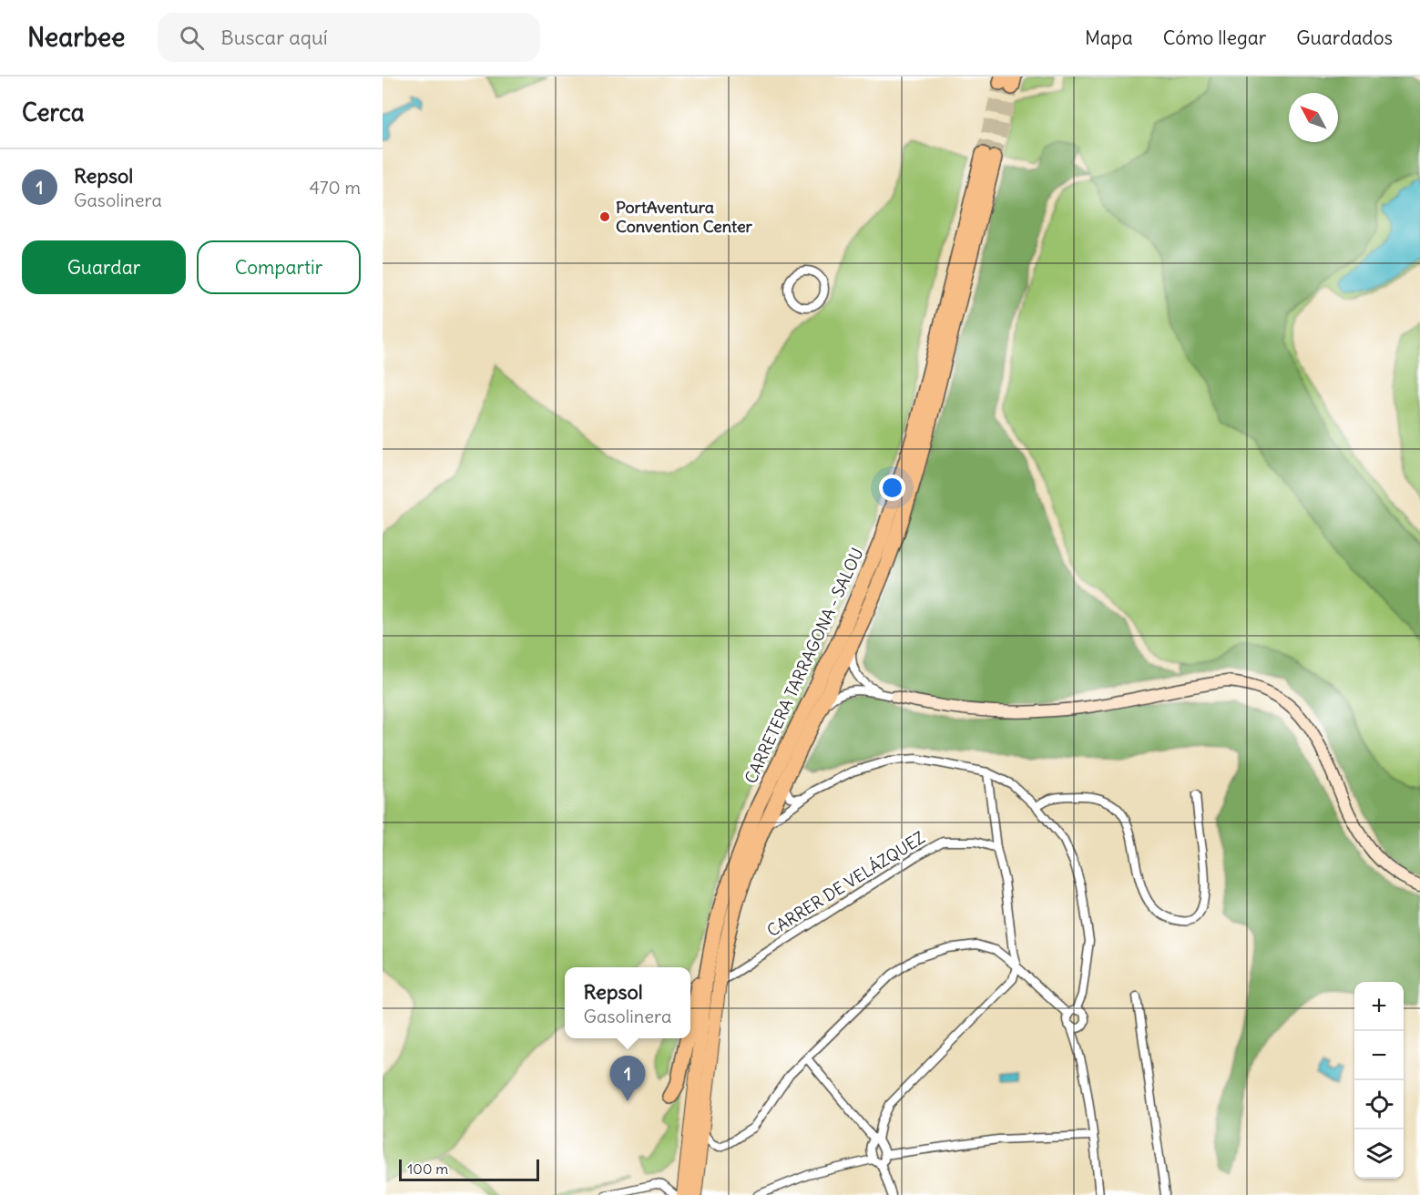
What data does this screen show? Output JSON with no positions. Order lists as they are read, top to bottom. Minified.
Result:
{"streets":{"highway":["CARRETERA TARRAGONA - SALOU"],"street":["CARRER DE VELÁZQUEZ"]},"crossings":[["CARRETERA TARRAGONA - SALOU","CARRER DE VELÁZQUEZ"]],"places":["PortAventura Convention Center"],"scale_bar":"100 m","north":"top left","page":{"header":"Nearbee","search":"Buscar aquí","nav":["Mapa","Cómo llegar","Guardados"],"heading":"Cerca","list":[{"mark":"1","name":"Repsol","note":"Gasolinera","value":"470 m"}],"buttons":["Guardar","Compartir"],"popup":["Repsol","Gasolinera"],"map_buttons":["+","−"],"pins":"1","scale":"100 m"}}
